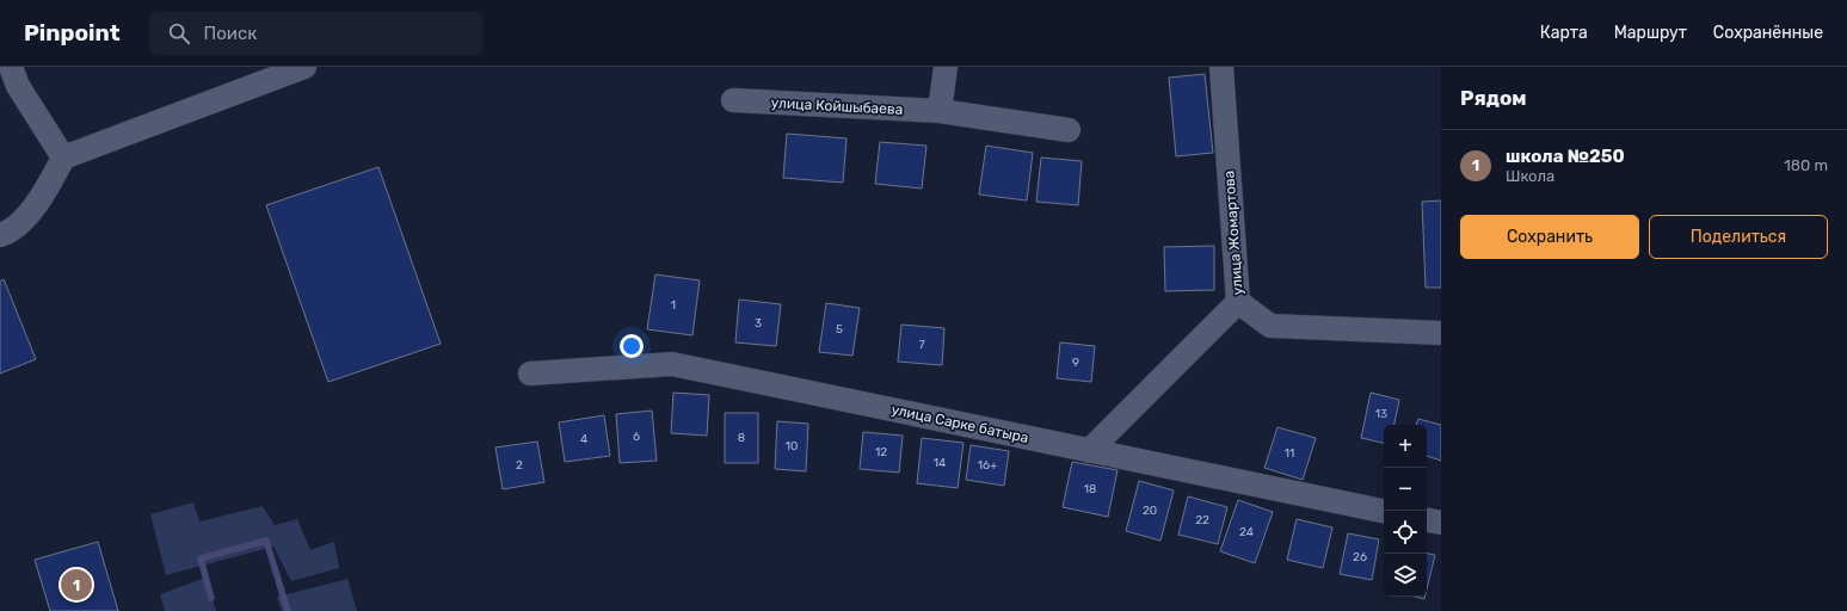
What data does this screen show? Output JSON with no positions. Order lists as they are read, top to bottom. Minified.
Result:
{"streets":{"street":["улица Койшыбаева","улица Жомартова","улица Сарке батыра"]},"house_numbers":["1","3","5","7","9","13","6","8","4","10","12","11","14","2","16+","18","20","22","24","26"],"page":{"header":"Pinpoint","search":"Поиск","nav":["Карта","Маршрут","Сохранённые"],"heading":"Рядом","list":[{"mark":"1","name":"школа №250","note":"Школа","value":"180 m"}],"buttons":["Сохранить","Поделиться"],"map_buttons":["+","−"],"pins":"1"}}
